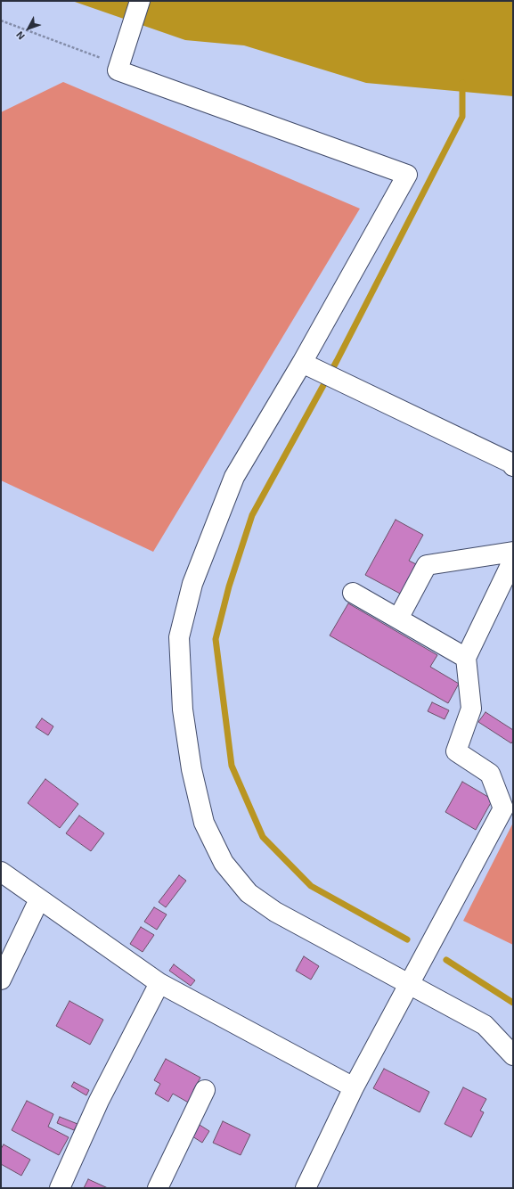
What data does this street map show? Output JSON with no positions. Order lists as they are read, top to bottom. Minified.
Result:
{"north":"bottom left"}
